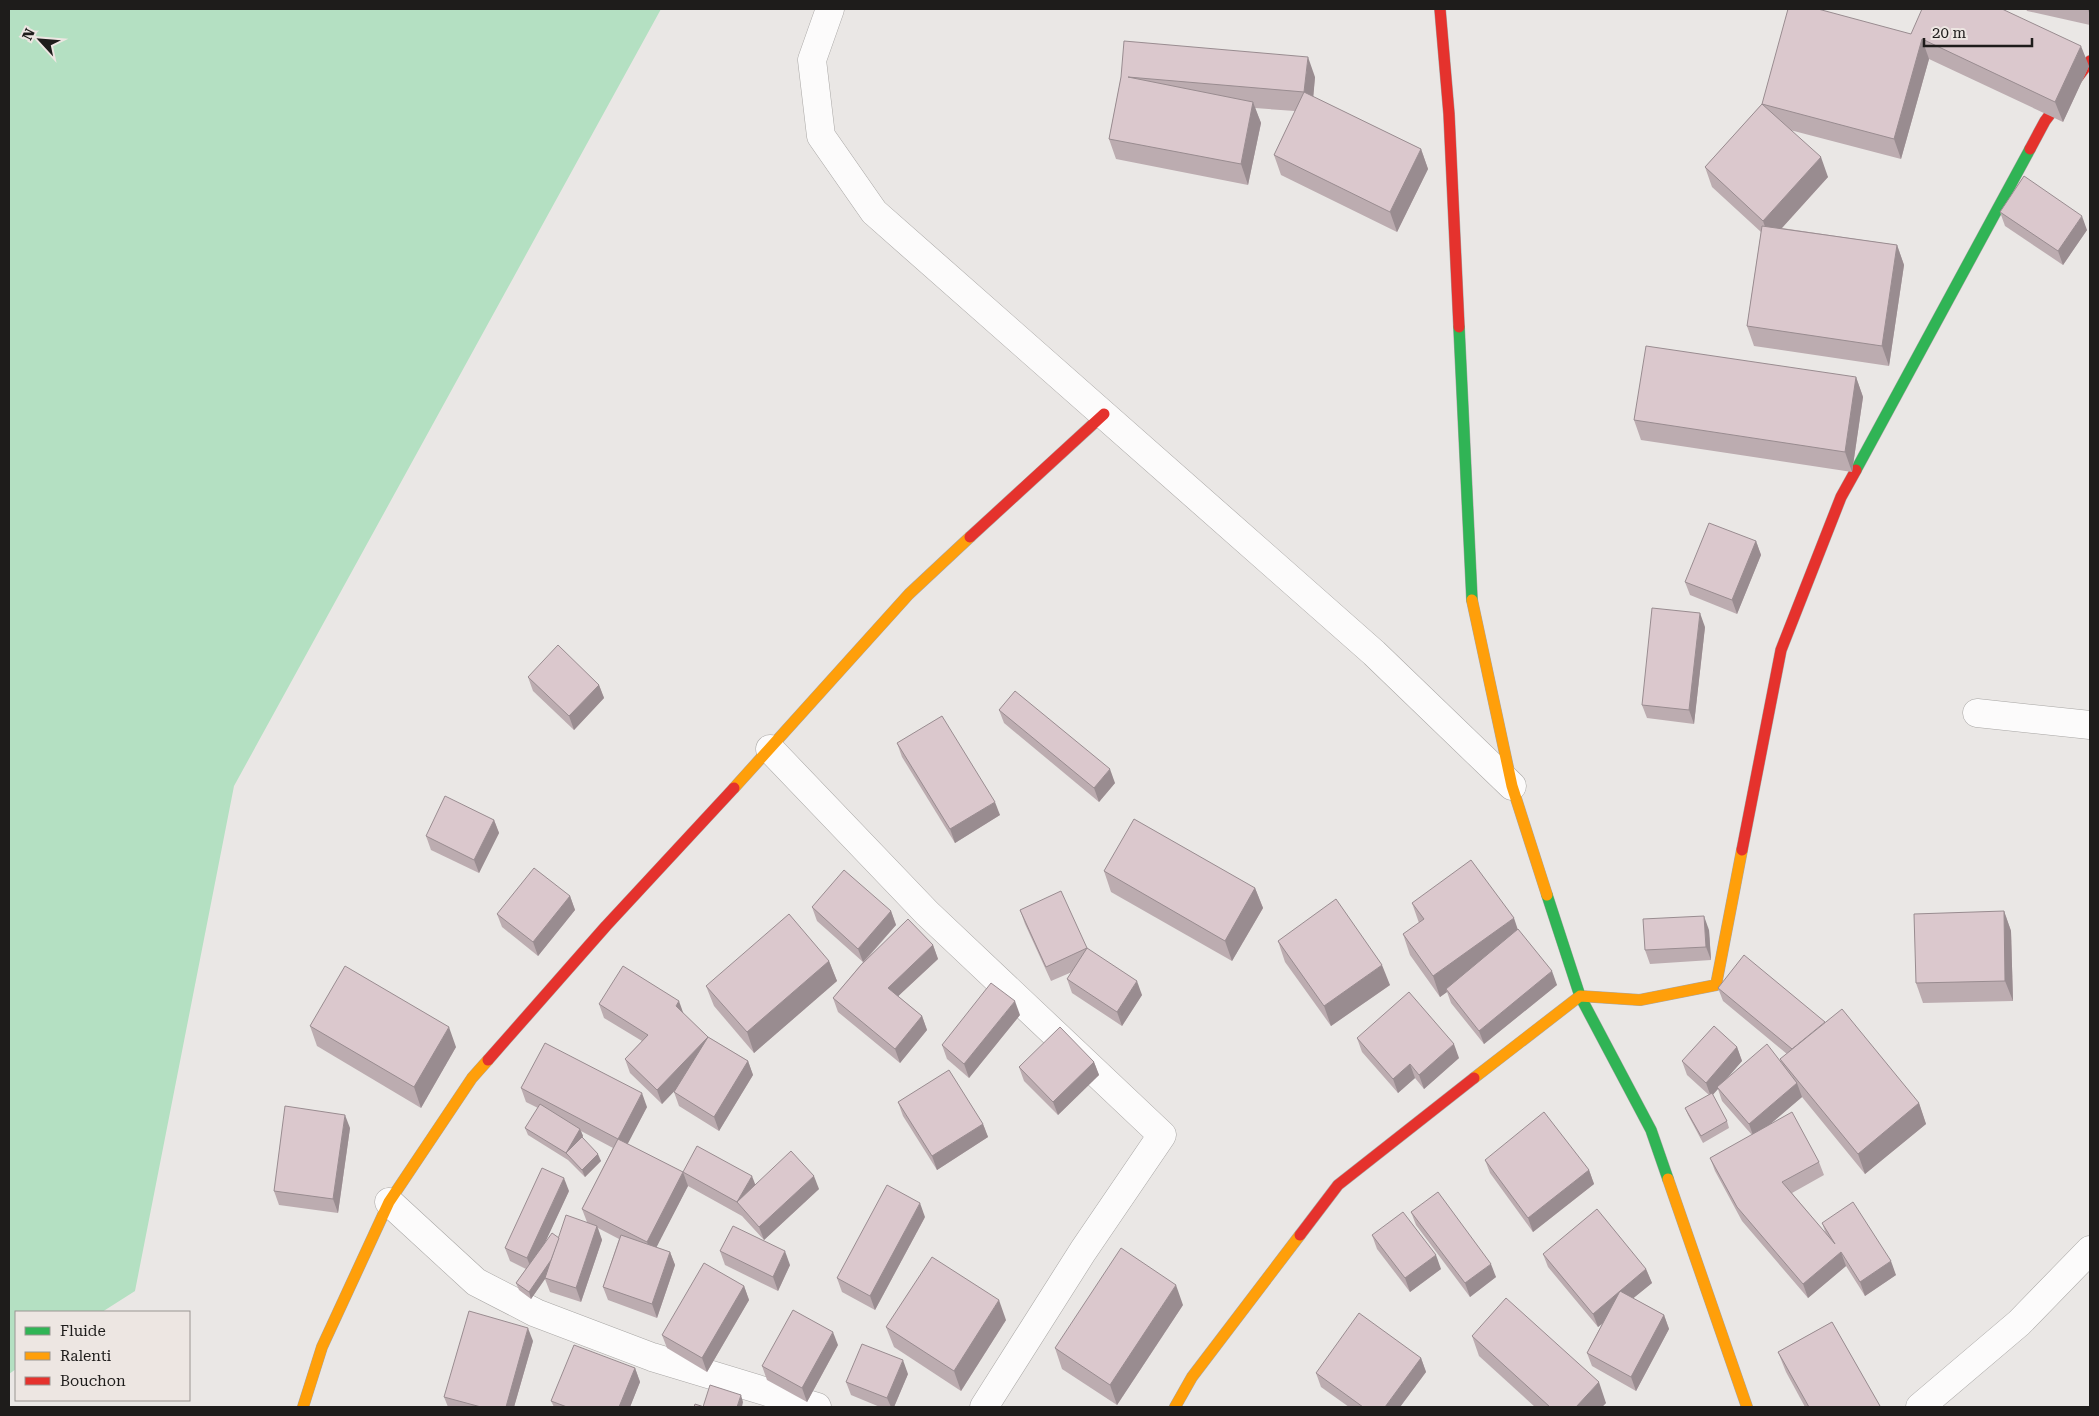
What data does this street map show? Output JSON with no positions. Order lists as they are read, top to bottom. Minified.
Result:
{"legend":["Fluide","Ralenti","Bouchon"],"scale_bar":"20 m","north":"top left"}
